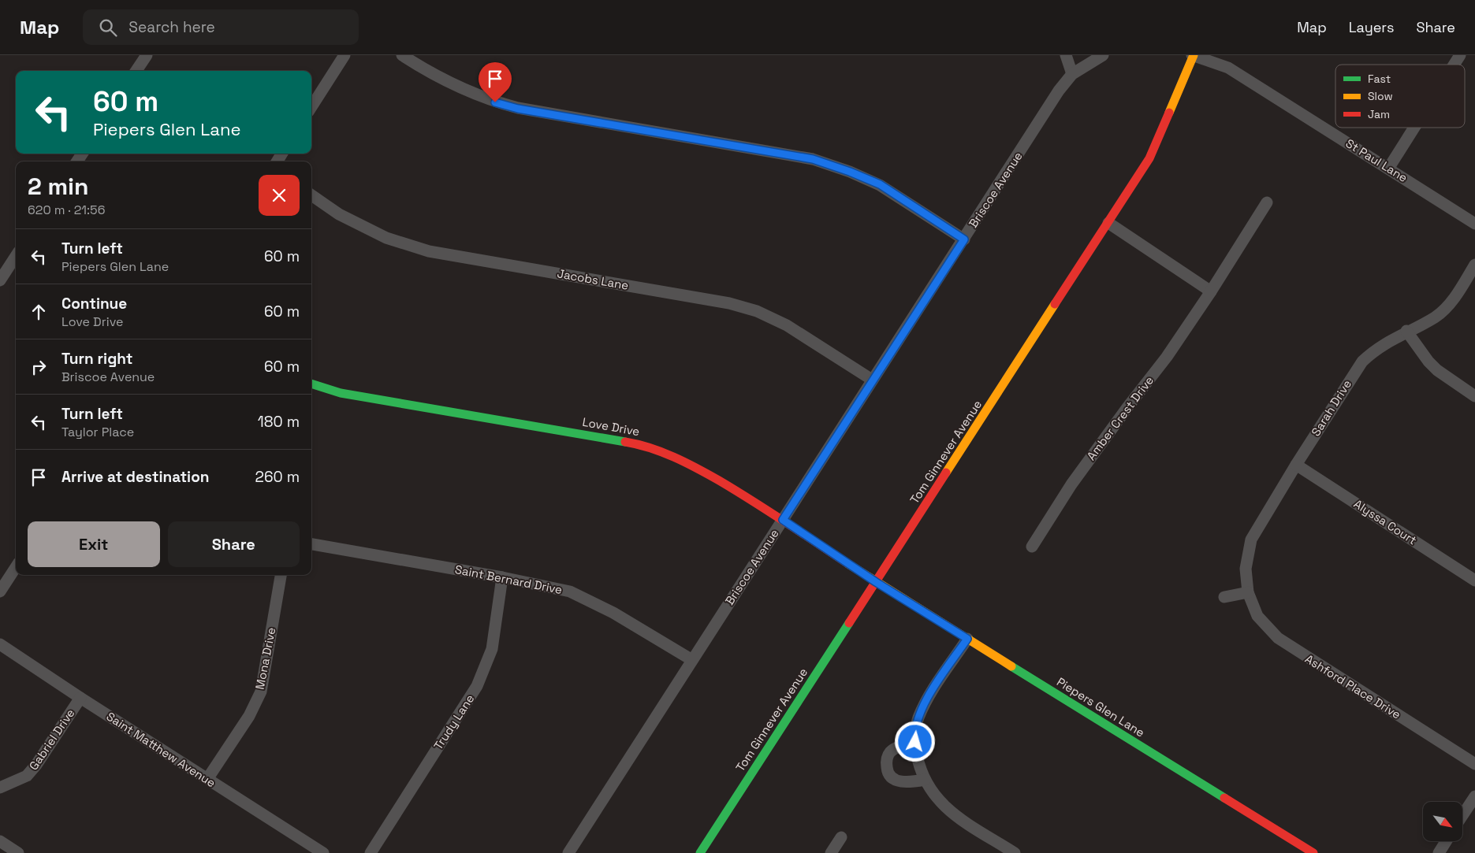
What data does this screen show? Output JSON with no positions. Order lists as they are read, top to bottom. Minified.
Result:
{"streets":{"street":["St Paul Lane","Briscoe Avenue","Jacobs Lane","Sarah Drive","Amber Crest Drive","Love Drive","Tom Ginnever Avenue","Alyssa Court","Saint Bernard Drive","Mona Drive","Ashford Place Drive","Piepers Glen Lane","Trudy Lane","Gabriel Drive","Saint Matthew Avenue"]},"crossings":[["St Paul Lane","Tom Ginnever Avenue"],["Briscoe Avenue","Jacobs Lane"],["Briscoe Avenue","Love Drive"],["Briscoe Avenue","Saint Bernard Drive"],["Sarah Drive","Alyssa Court"],["Sarah Drive","Ashford Place Drive"],["Love Drive","Tom Ginnever Avenue"],["Love Drive","Piepers Glen Lane"],["Tom Ginnever Avenue","Piepers Glen Lane"],["Saint Bernard Drive","Trudy Lane"],["Mona Drive","Saint Matthew Avenue"],["Gabriel Drive","Saint Matthew Avenue"]],"legend":["Fast","Slow","Jam"],"north":"bottom right","page":{"header":"Map","search":"Search here","nav":["Map","Layers","Share"],"turn":["60 m","Piepers Glen Lane"],"heading":["2 min","620 m · 21:56"],"list":[{"name":"Turn left","note":"Piepers Glen Lane","value":"60 m"},{"name":"Continue","note":"Love Drive","value":"60 m"},{"name":"Turn right","note":"Briscoe Avenue","value":"60 m"},{"name":"Turn left","note":"Taylor Place","value":"180 m"},{"name":"Arrive at destination","value":"260 m"}],"buttons":["Exit","Share"]}}
